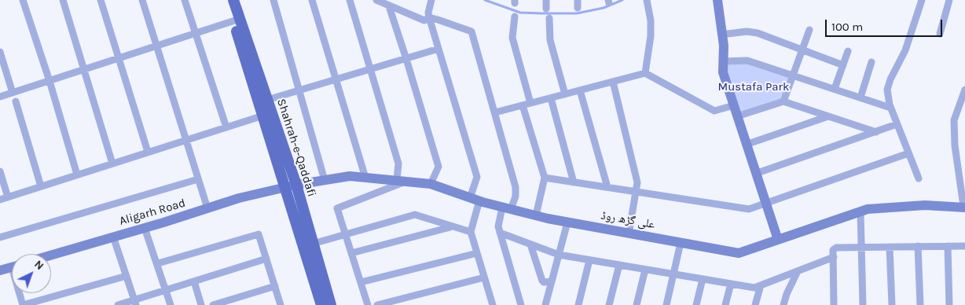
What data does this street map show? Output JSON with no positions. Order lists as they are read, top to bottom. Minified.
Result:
{"streets":{"main road":["Shahrah-e-Qaddafi","Aligarh Road","علی گڑھ روڈ"]},"crossings":[["Shahrah-e-Qaddafi","Aligarh Road"],["Shahrah-e-Qaddafi","علی گڑھ روڈ"],["Aligarh Road","علی گڑھ روڈ"]],"parks":["Mustafa Park"],"scale_bar":"100 m","north":"top right"}
